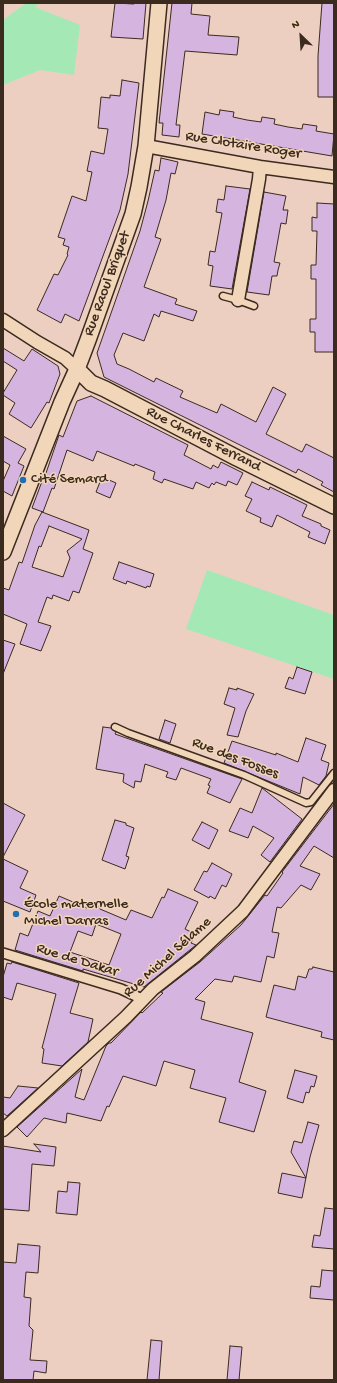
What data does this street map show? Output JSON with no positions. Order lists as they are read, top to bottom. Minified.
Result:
{"streets":{"street":["Rue Clotaire Roger","Rue Raoul Briquet","Rue Charles Ferrand","Rue Michel Sélame","Rue de Dakar"],"lane":["Rue des Fosses"]},"crossings":[["Rue Clotaire Roger","Rue Raoul Briquet"],["Rue Raoul Briquet","Rue Charles Ferrand"],["Rue Michel Sélame","Rue de Dakar"]],"places":["Cité Semard","École maternelle Michel Darras"],"north":"top left"}
